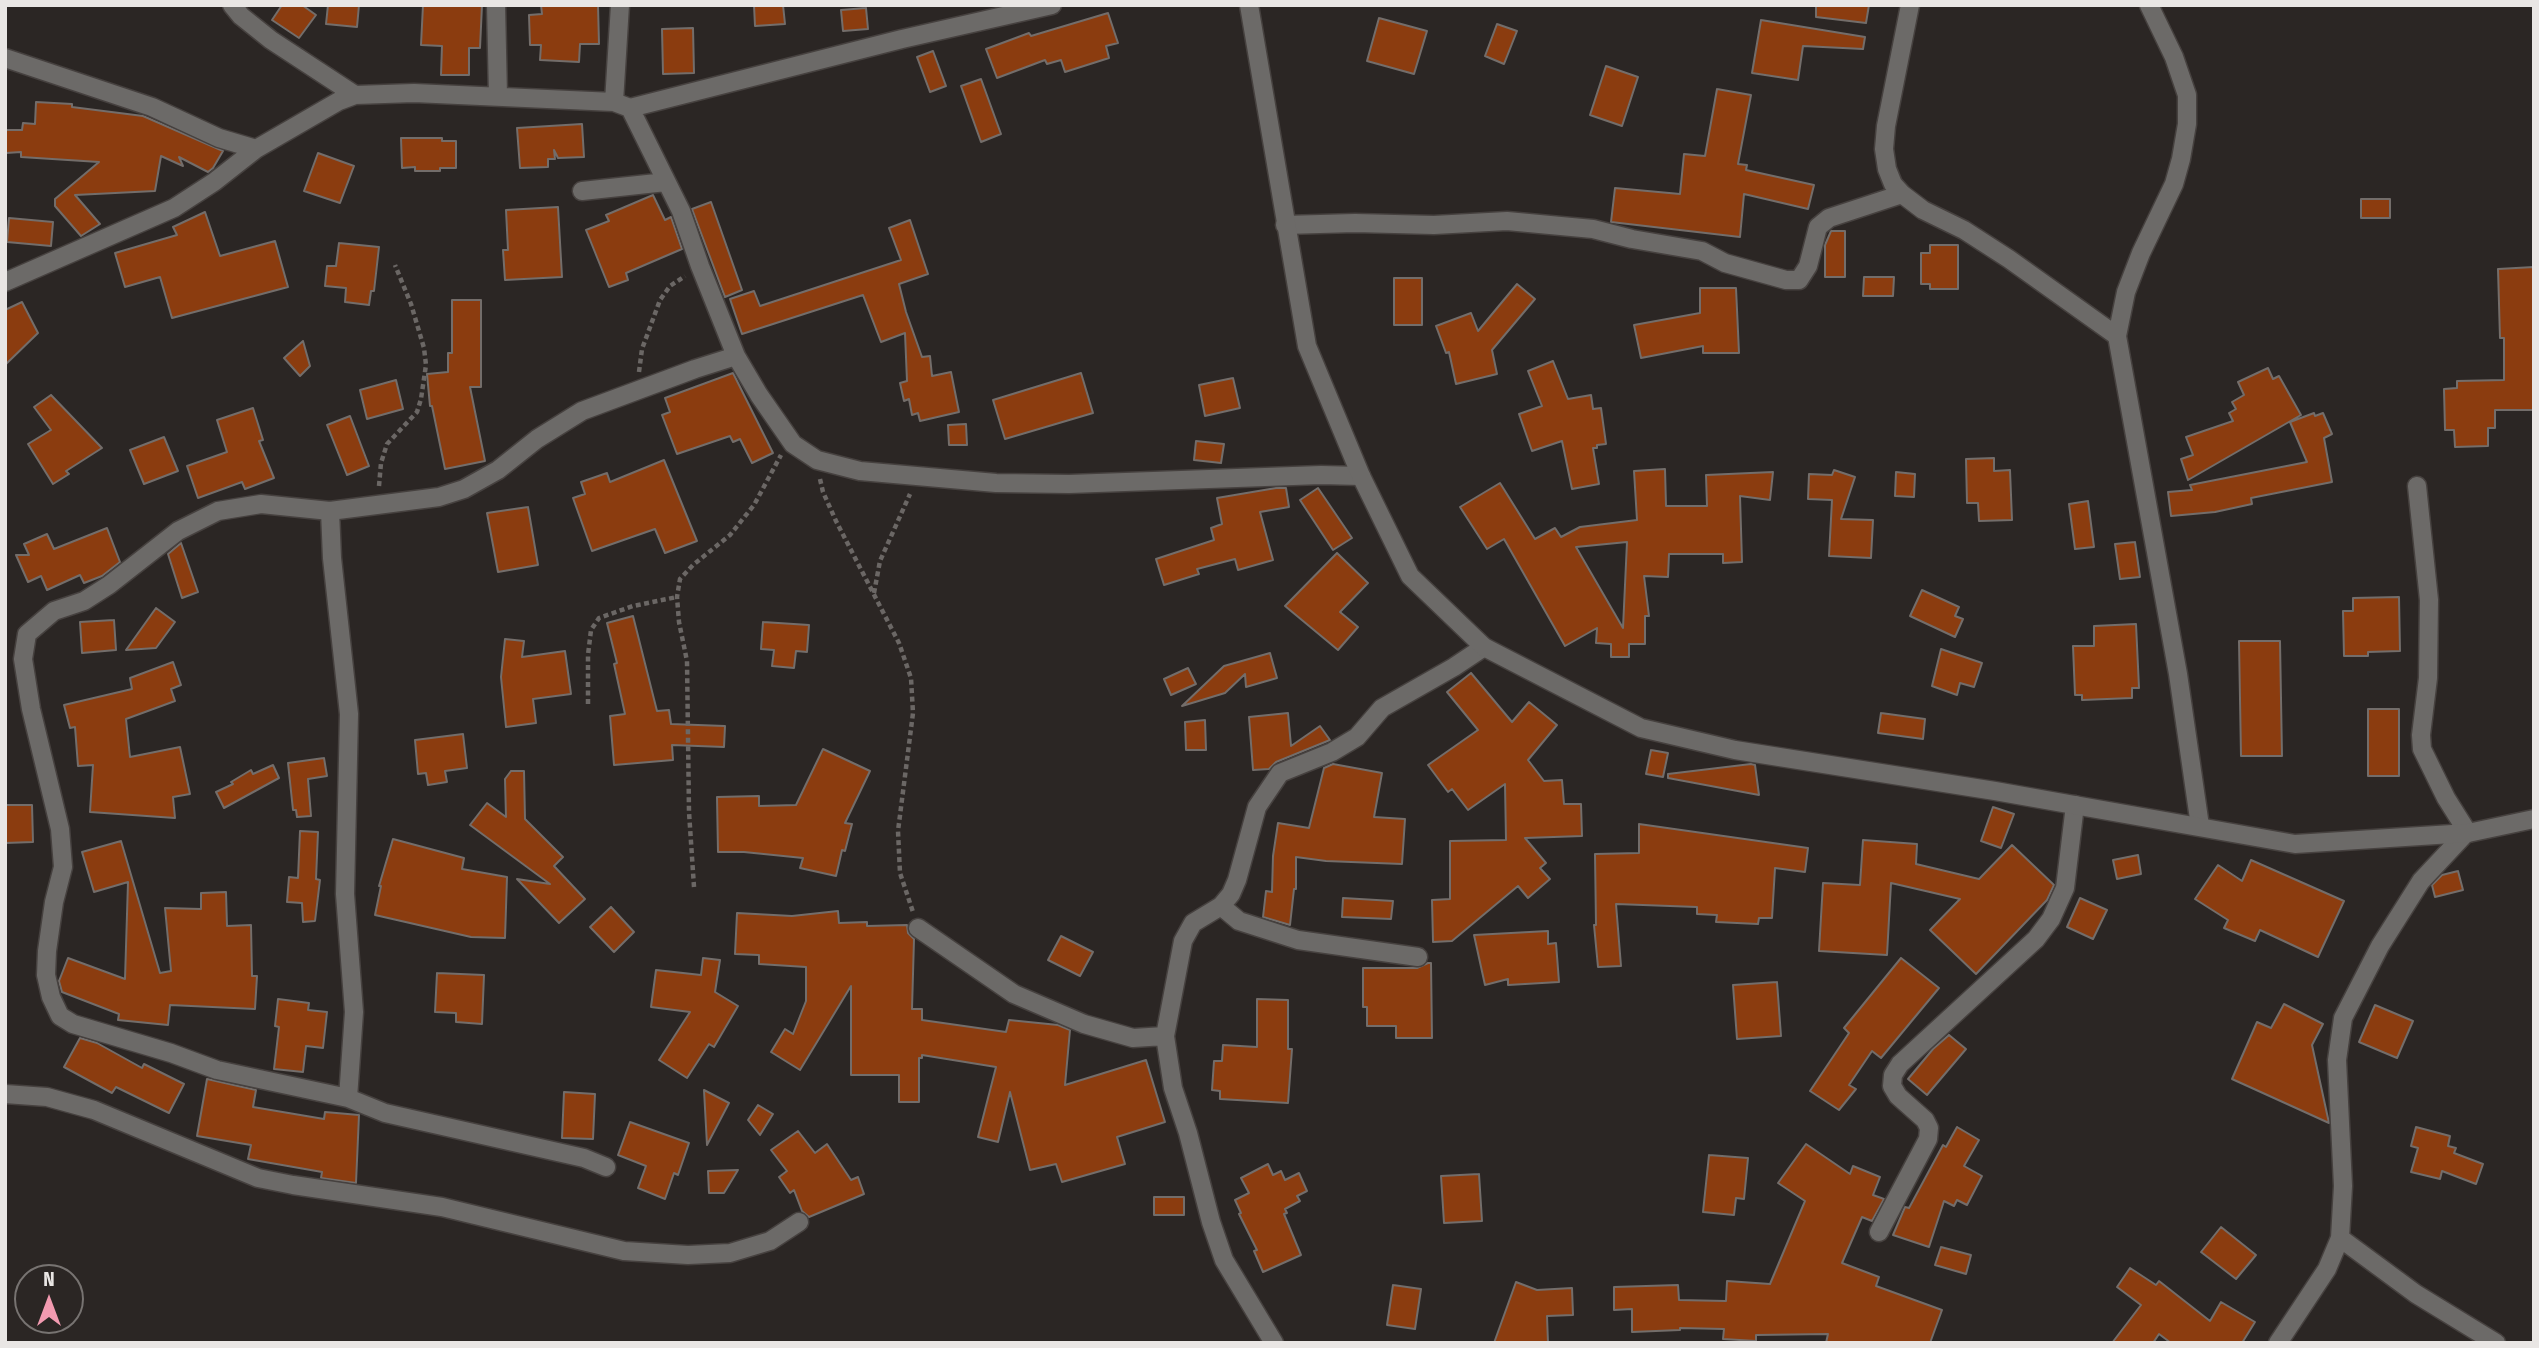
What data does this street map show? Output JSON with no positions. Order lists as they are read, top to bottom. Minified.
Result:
{"north":"top"}
